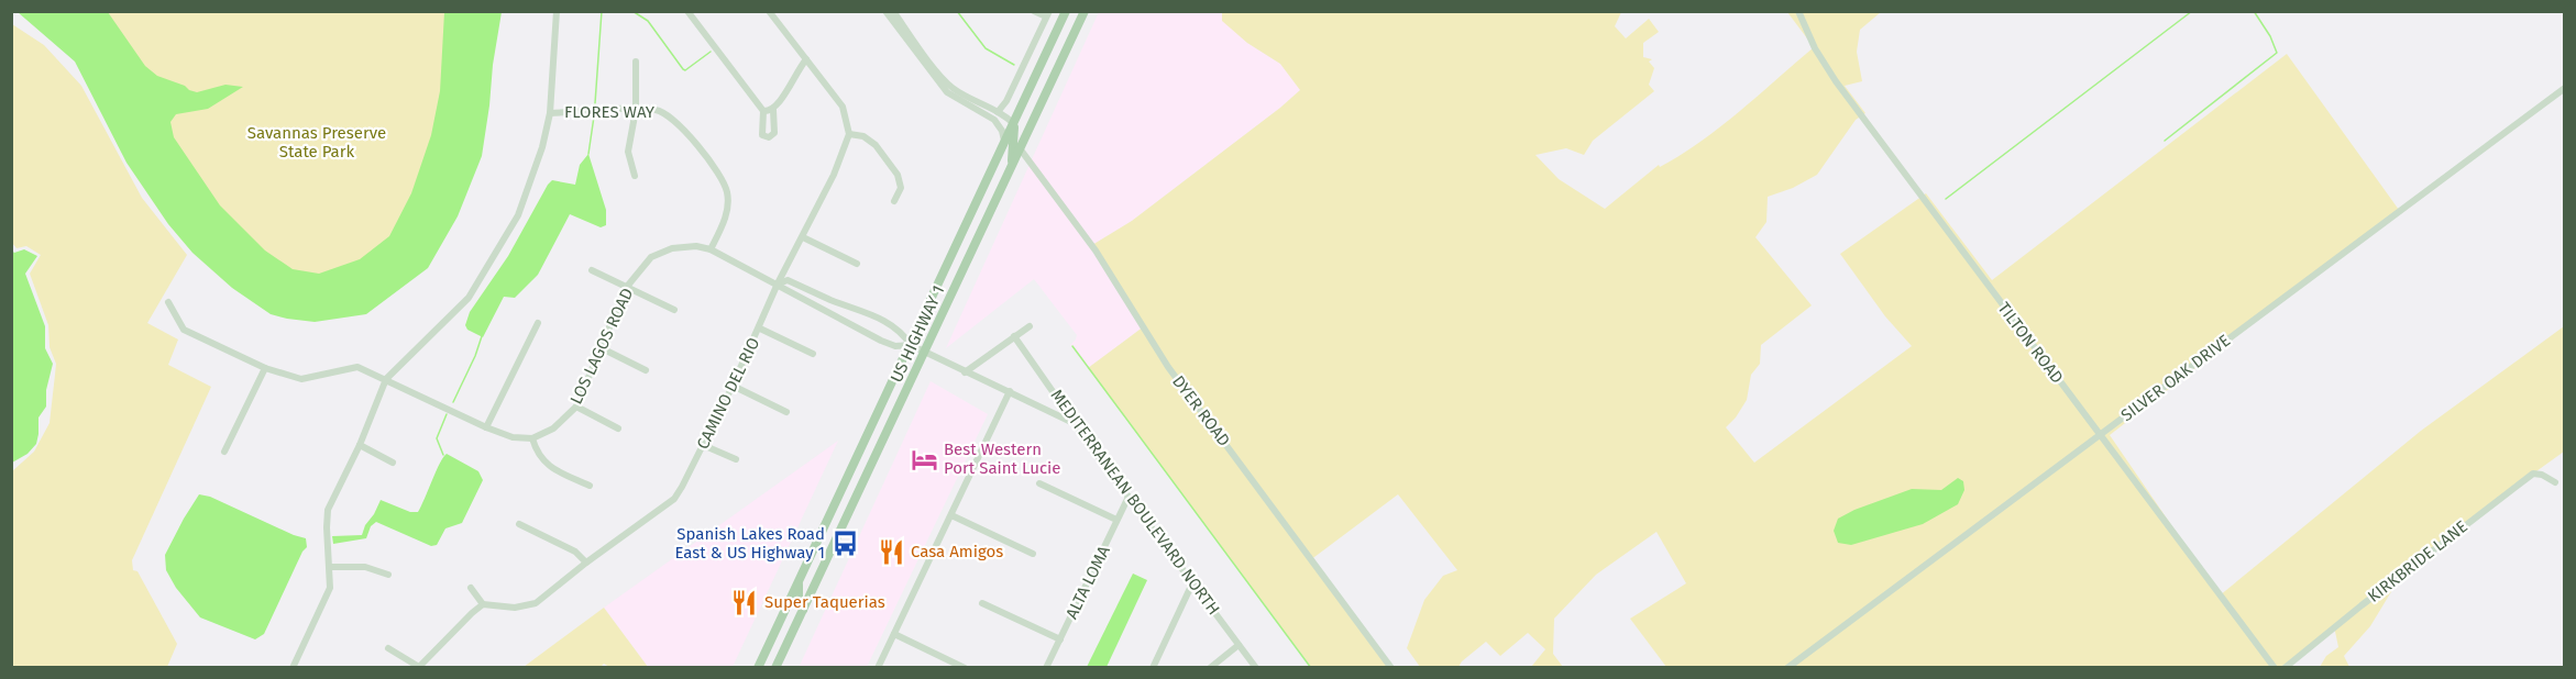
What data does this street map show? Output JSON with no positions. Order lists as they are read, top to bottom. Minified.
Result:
{"streets":{"main road":["US HIGHWAY 1"],"street":["FLORES WAY","TILTON ROAD","LOS LAGOS ROAD","SILVER OAK DRIVE","CAMINO DEL RIO","DYER ROAD","MEDITERRANEAN BOULEVARD NORTH","KIRKBRIDE LANE","ALTA LOMA"]},"crossings":[["FLORES WAY","LOS LAGOS ROAD"],["US HIGHWAY 1","LOS LAGOS ROAD"],["US HIGHWAY 1","DYER ROAD"],["TILTON ROAD","SILVER OAK DRIVE"],["LOS LAGOS ROAD","CAMINO DEL RIO"],["MEDITERRANEAN BOULEVARD NORTH","ALTA LOMA"]],"parks":["Savannas Preserve State Park"],"places":{"hotel":["Best Western Port Saint Lucie"],"bus stop":["Spanish Lakes Road East & US Highway 1"],"restaurant":["Casa Amigos","Super Taquerias"]}}
